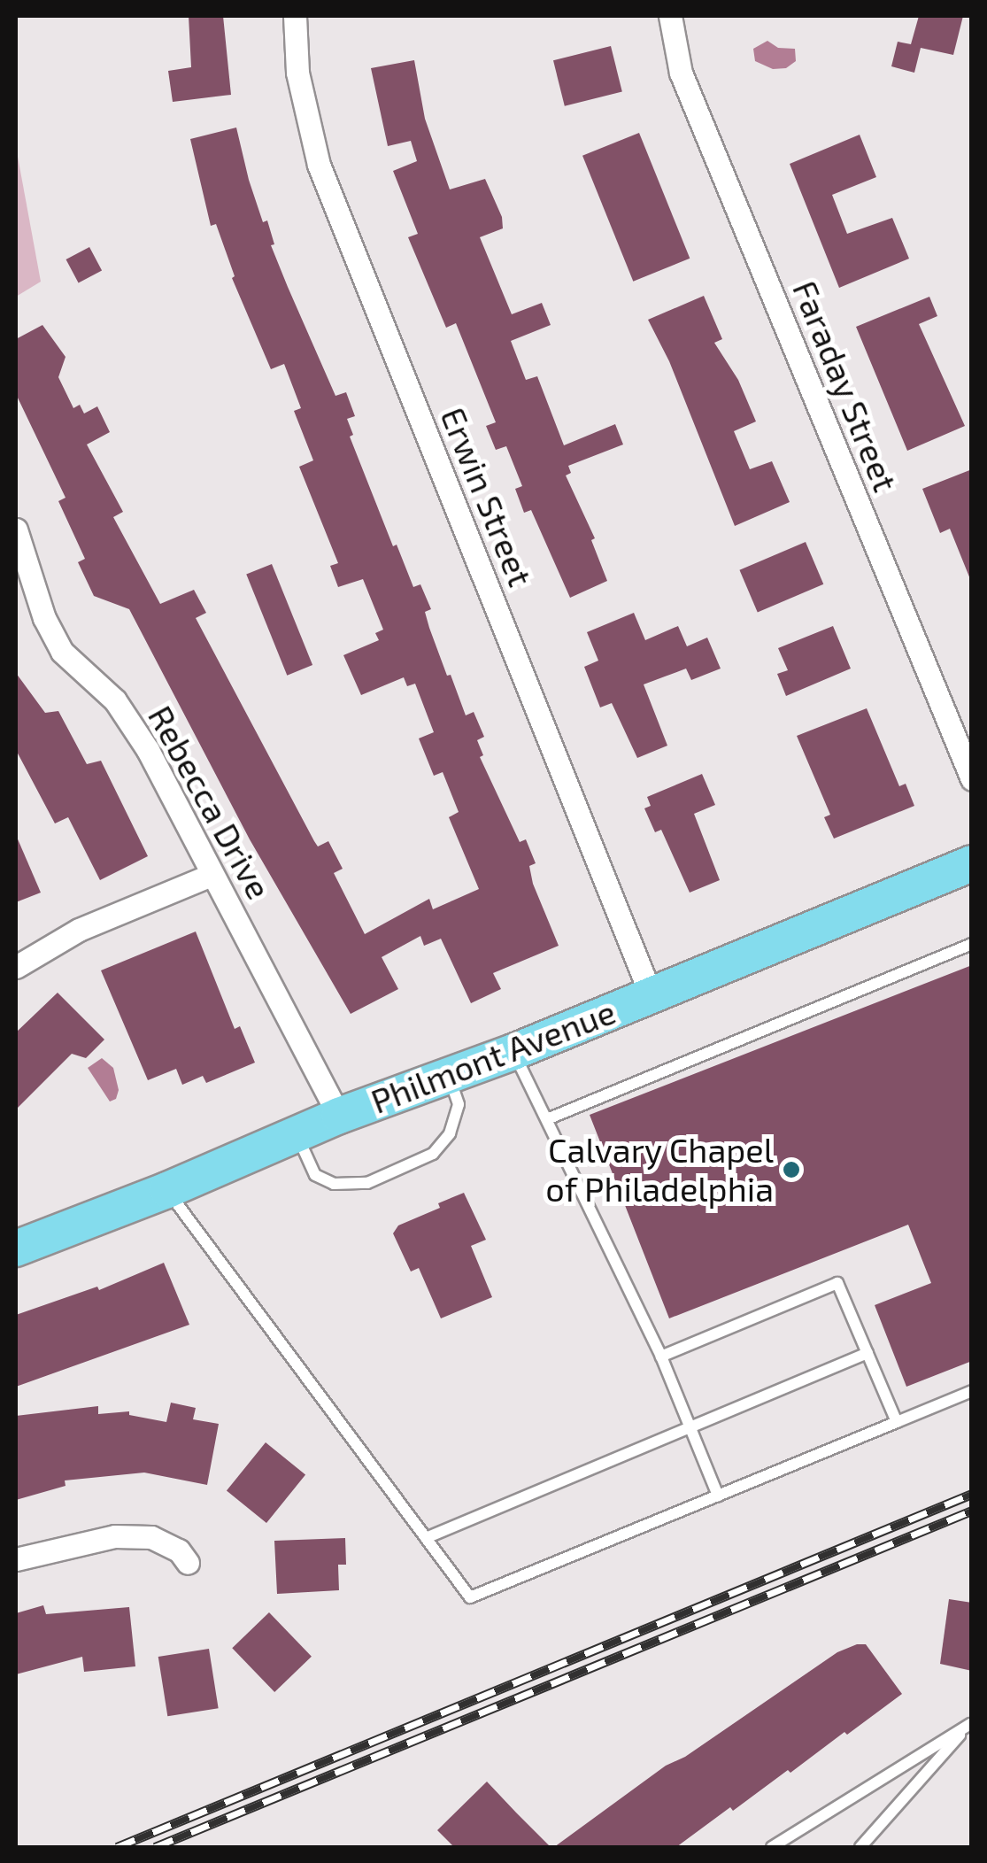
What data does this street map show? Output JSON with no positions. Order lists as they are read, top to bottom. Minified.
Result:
{"streets":{"main road":["Philmont Avenue"],"street":["Faraday Street","Erwin Street","Rebecca Drive"]},"crossings":[["Erwin Street","Philmont Avenue"],["Rebecca Drive","Philmont Avenue"]],"places":["Calvary Chapel of Philadelphia"]}
